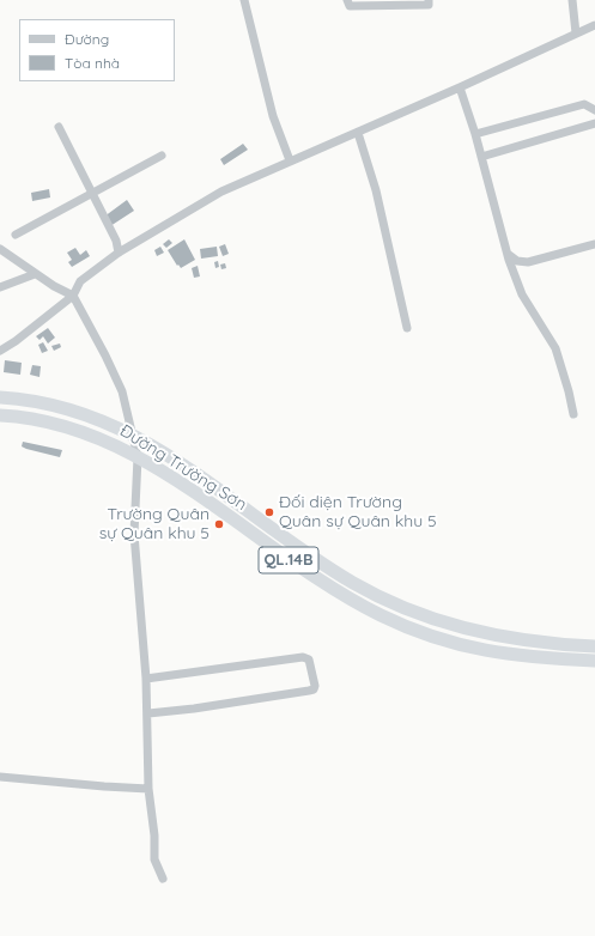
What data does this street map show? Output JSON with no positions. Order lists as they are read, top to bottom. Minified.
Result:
{"streets":{"highway":["Đường Trường Sơn","QL.14B"]},"places":["Đối diện Trường Quân sự Quân khu 5","Trường Quân sự Quân khu 5"],"legend":["Đường","Tòa nhà"]}
